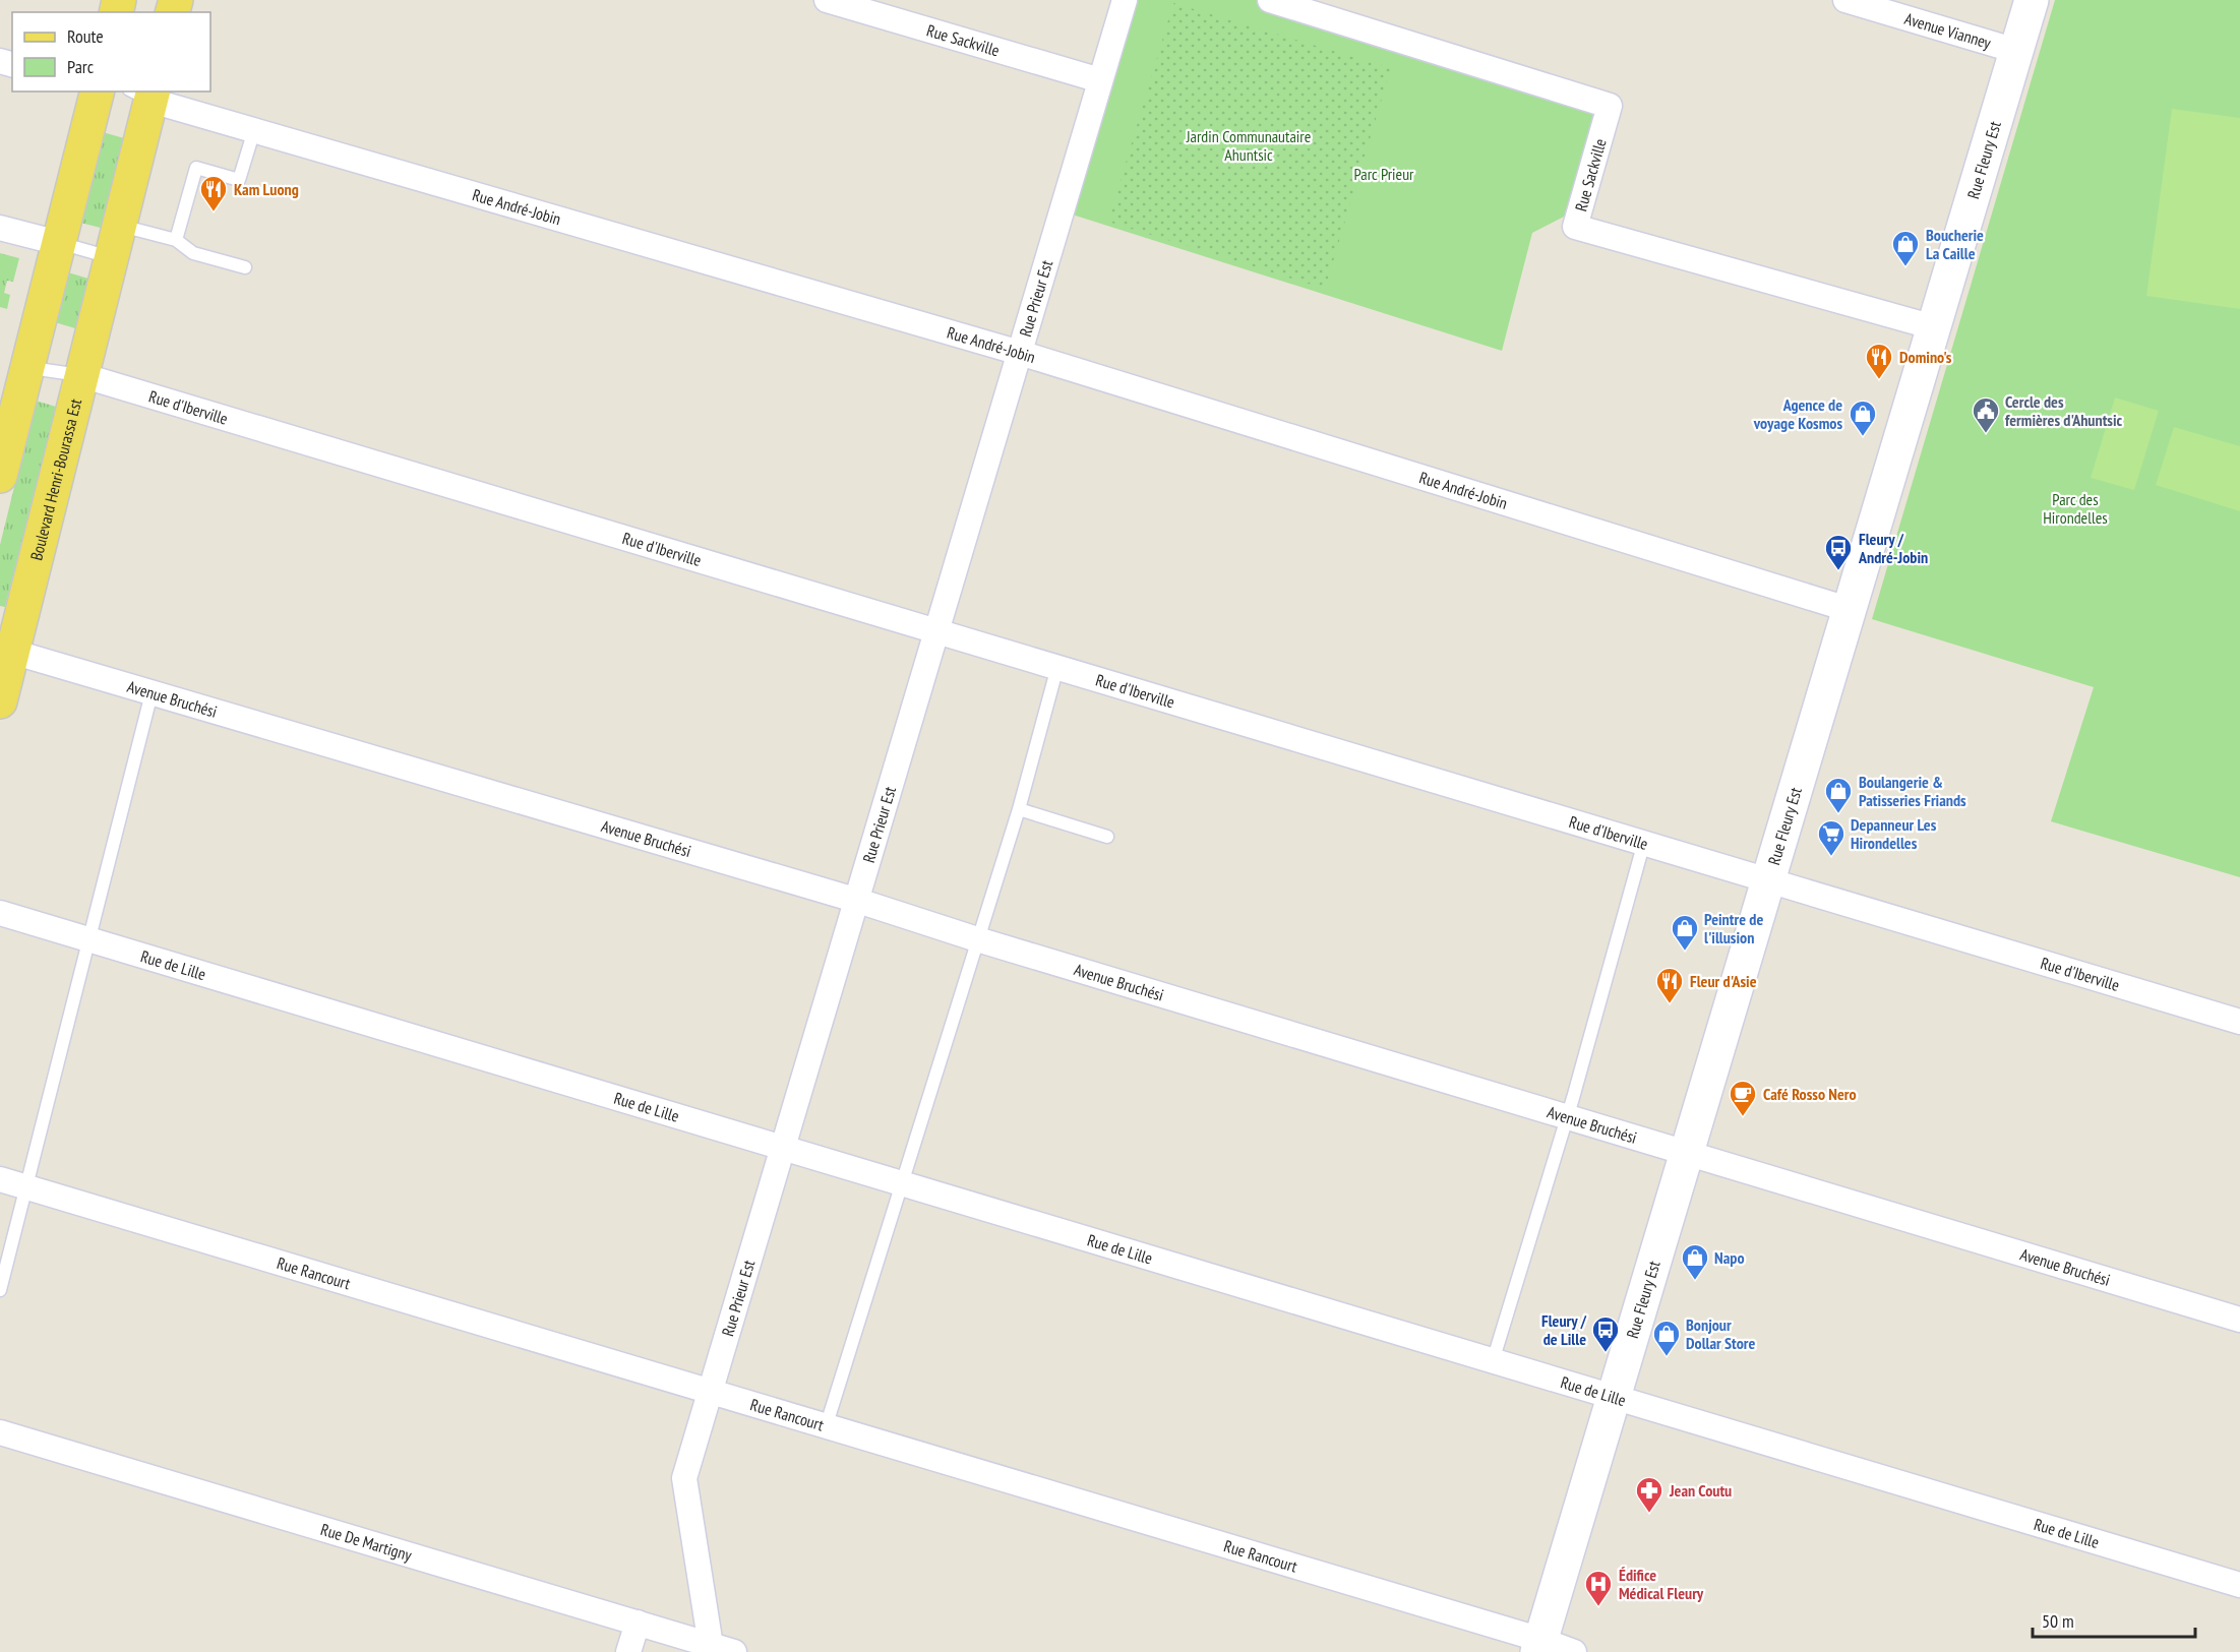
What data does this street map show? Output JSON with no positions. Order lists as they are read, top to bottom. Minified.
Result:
{"streets":{"main road":["Boulevard Henri-Bourassa Est"],"street":["Avenue Vianney","Rue Sackville","Rue Fleury Est","Rue André-Jobin","Rue Prieur Est","Rue d'Iberville","Avenue Bruchési","Rue de Lille","Rue Rancourt","Rue De Martigny"]},"crossings":[["Avenue Vianney","Rue Fleury Est"],["Rue Sackville","Rue Fleury Est"],["Rue Sackville","Rue Prieur Est"],["Rue Fleury Est","Rue André-Jobin"],["Rue Fleury Est","Rue d'Iberville"],["Rue Fleury Est","Avenue Bruchési"],["Rue Fleury Est","Rue de Lille"],["Rue Fleury Est","Rue Rancourt"],["Rue André-Jobin","Rue Prieur Est"],["Rue André-Jobin","Boulevard Henri-Bourassa Est"],["Rue Prieur Est","Rue d'Iberville"],["Rue Prieur Est","Avenue Bruchési"],["Rue Prieur Est","Rue de Lille"],["Rue Prieur Est","Rue Rancourt"],["Rue Prieur Est","Rue De Martigny"],["Rue d'Iberville","Boulevard Henri-Bourassa Est"],["Boulevard Henri-Bourassa Est","Avenue Bruchési"]],"parks":["Jardin Communautaire Ahuntsic","Parc Prieur","Parc des Hirondelles"],"places":{"restaurant":["Kam Luong","Domino's","Fleur d'Asie"],"shop":["Boucherie La Caille","Agence de voyage Kosmos","Boulangerie & Patisseries Friands","Peintre de l'illusion","Napo","Bonjour Dollar Store"],"public building":["Cercle des fermières d'Ahuntsic"],"bus stop":["Fleury / André-Jobin","Fleury / de Lille"],"supermarket":["Depanneur Les Hirondelles"],"cafe":["Café Rosso Nero"],"pharmacy":["Jean Coutu"],"hospital":["Édifice Médical Fleury"]},"legend":["Route","Parc"],"scale_bar":"50 m"}
